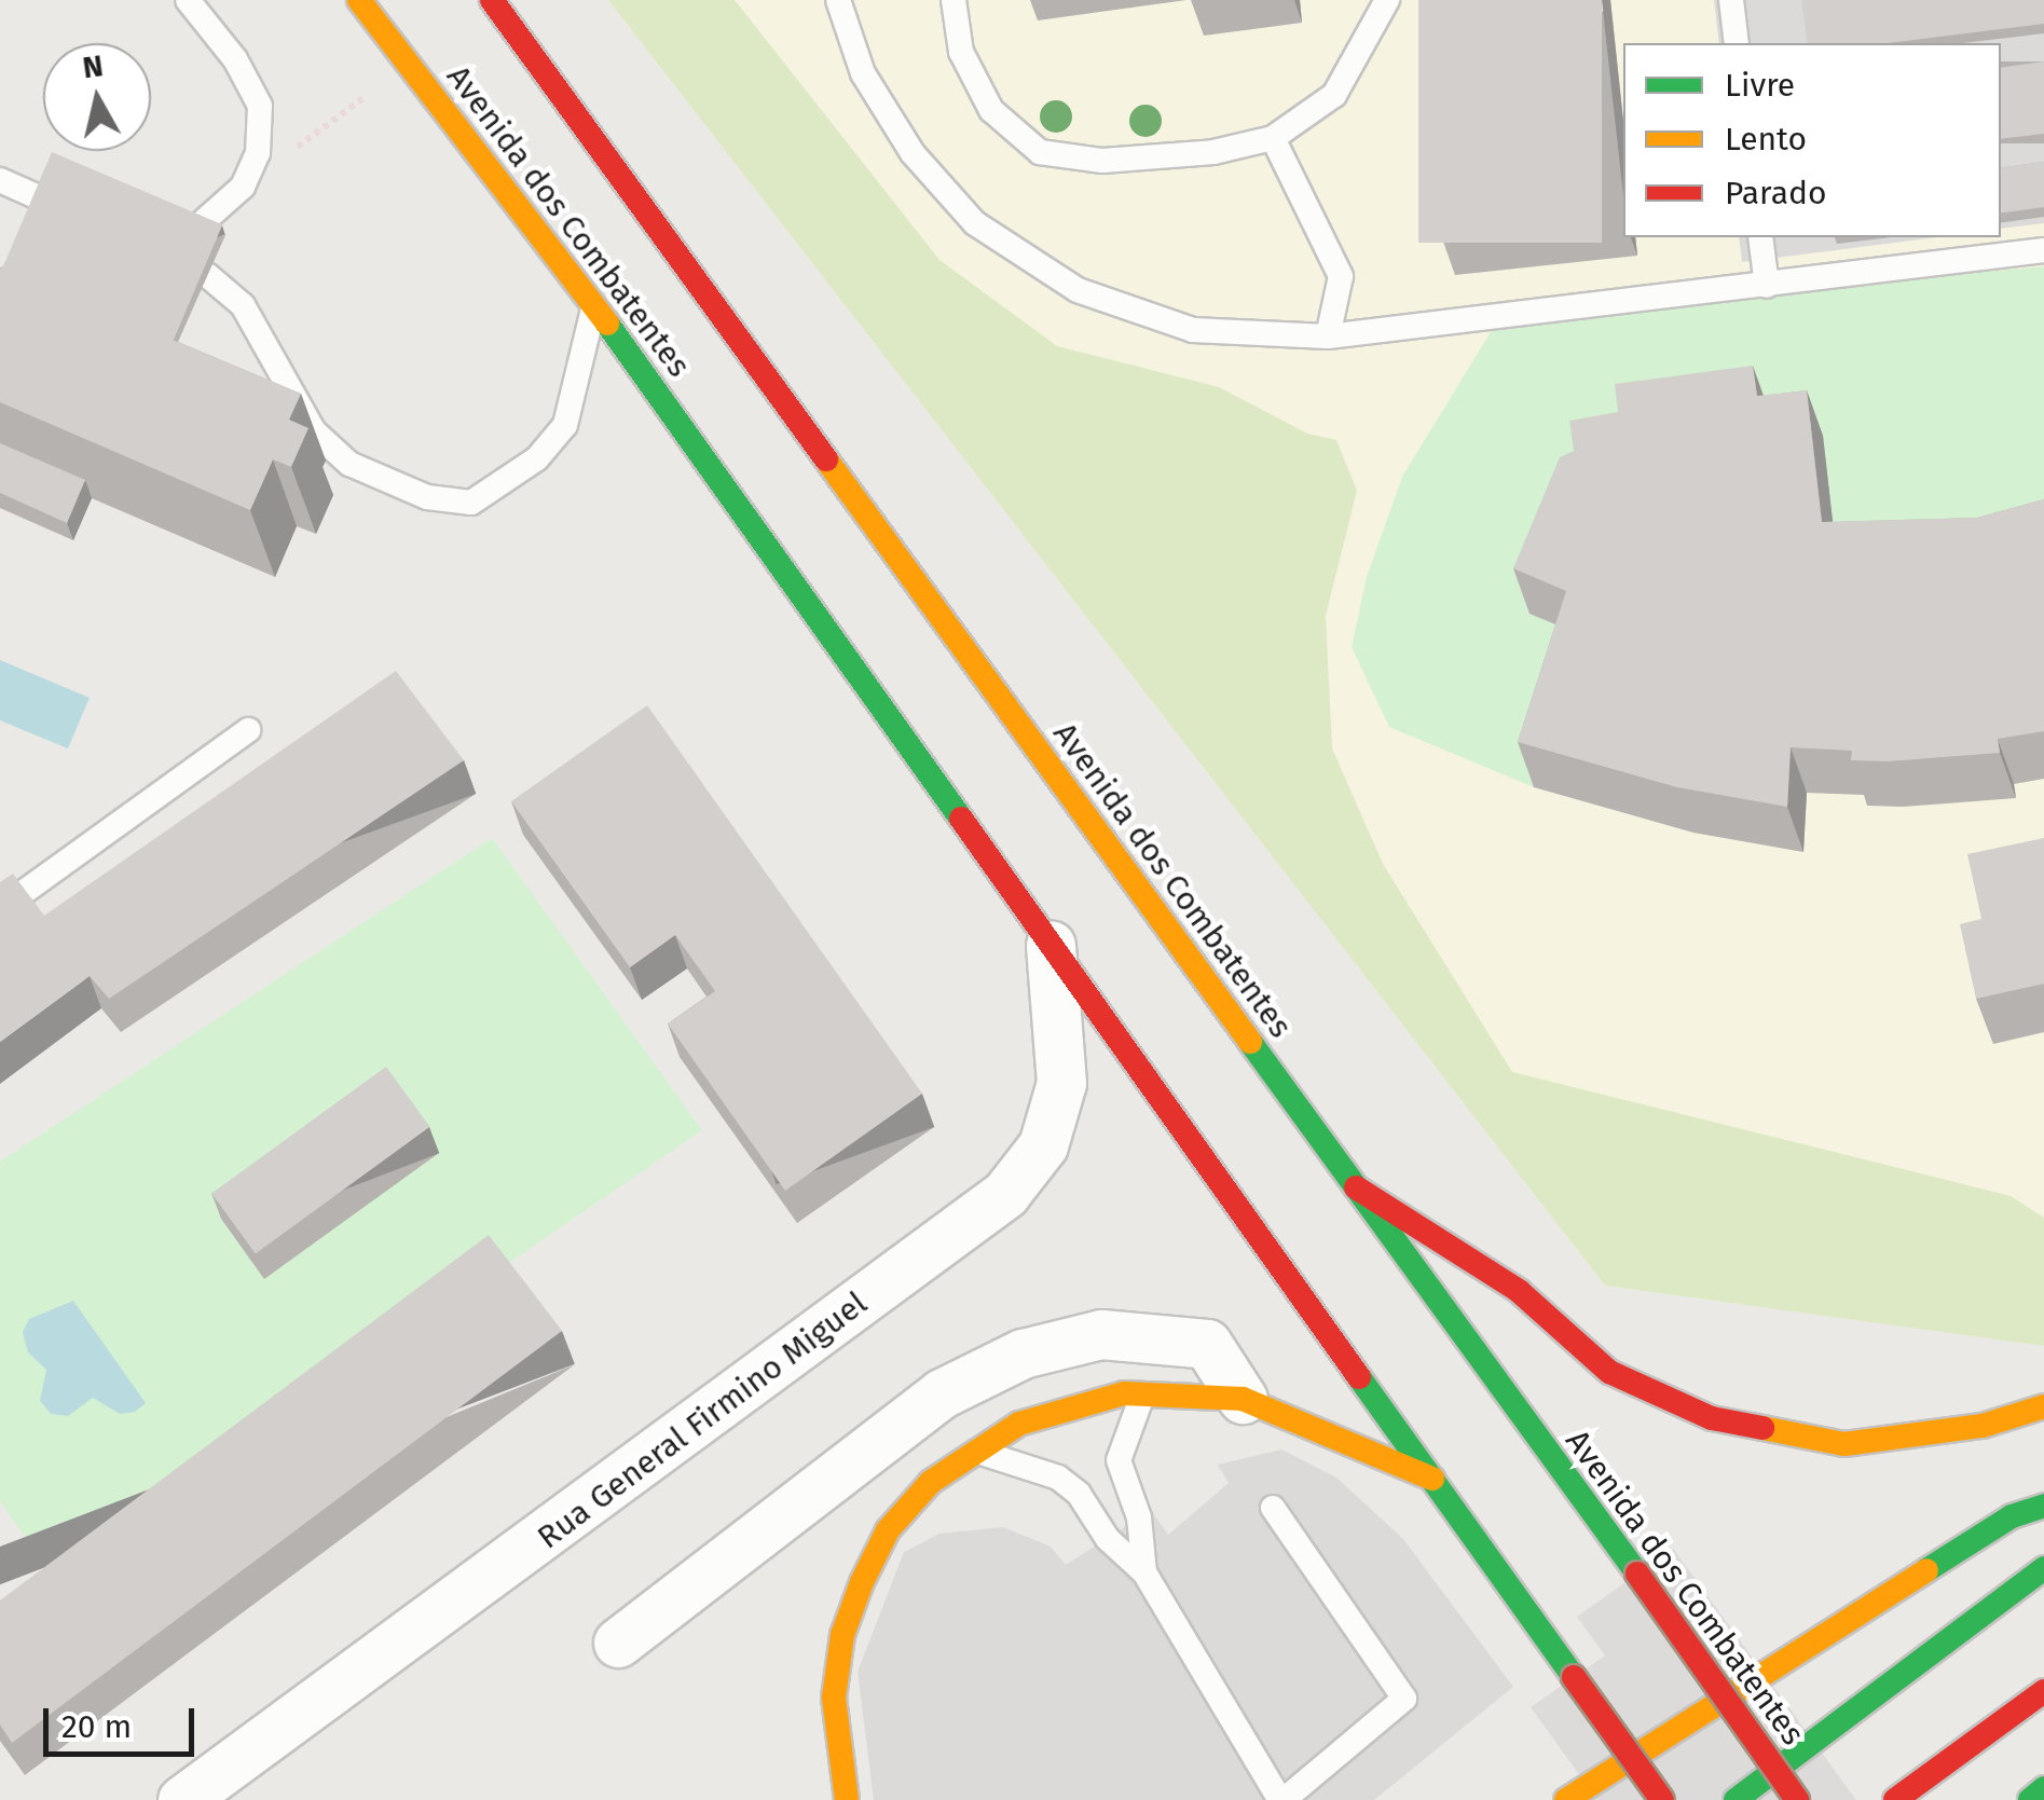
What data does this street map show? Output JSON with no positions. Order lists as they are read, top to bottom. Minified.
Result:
{"streets":{"main road":["Avenida dos Combatentes"],"street":["Rua General Firmino Miguel"]},"crossings":[["Avenida dos Combatentes","Rua General Firmino Miguel"]],"legend":["Livre","Lento","Parado"],"scale_bar":"20 m","north":"top"}
